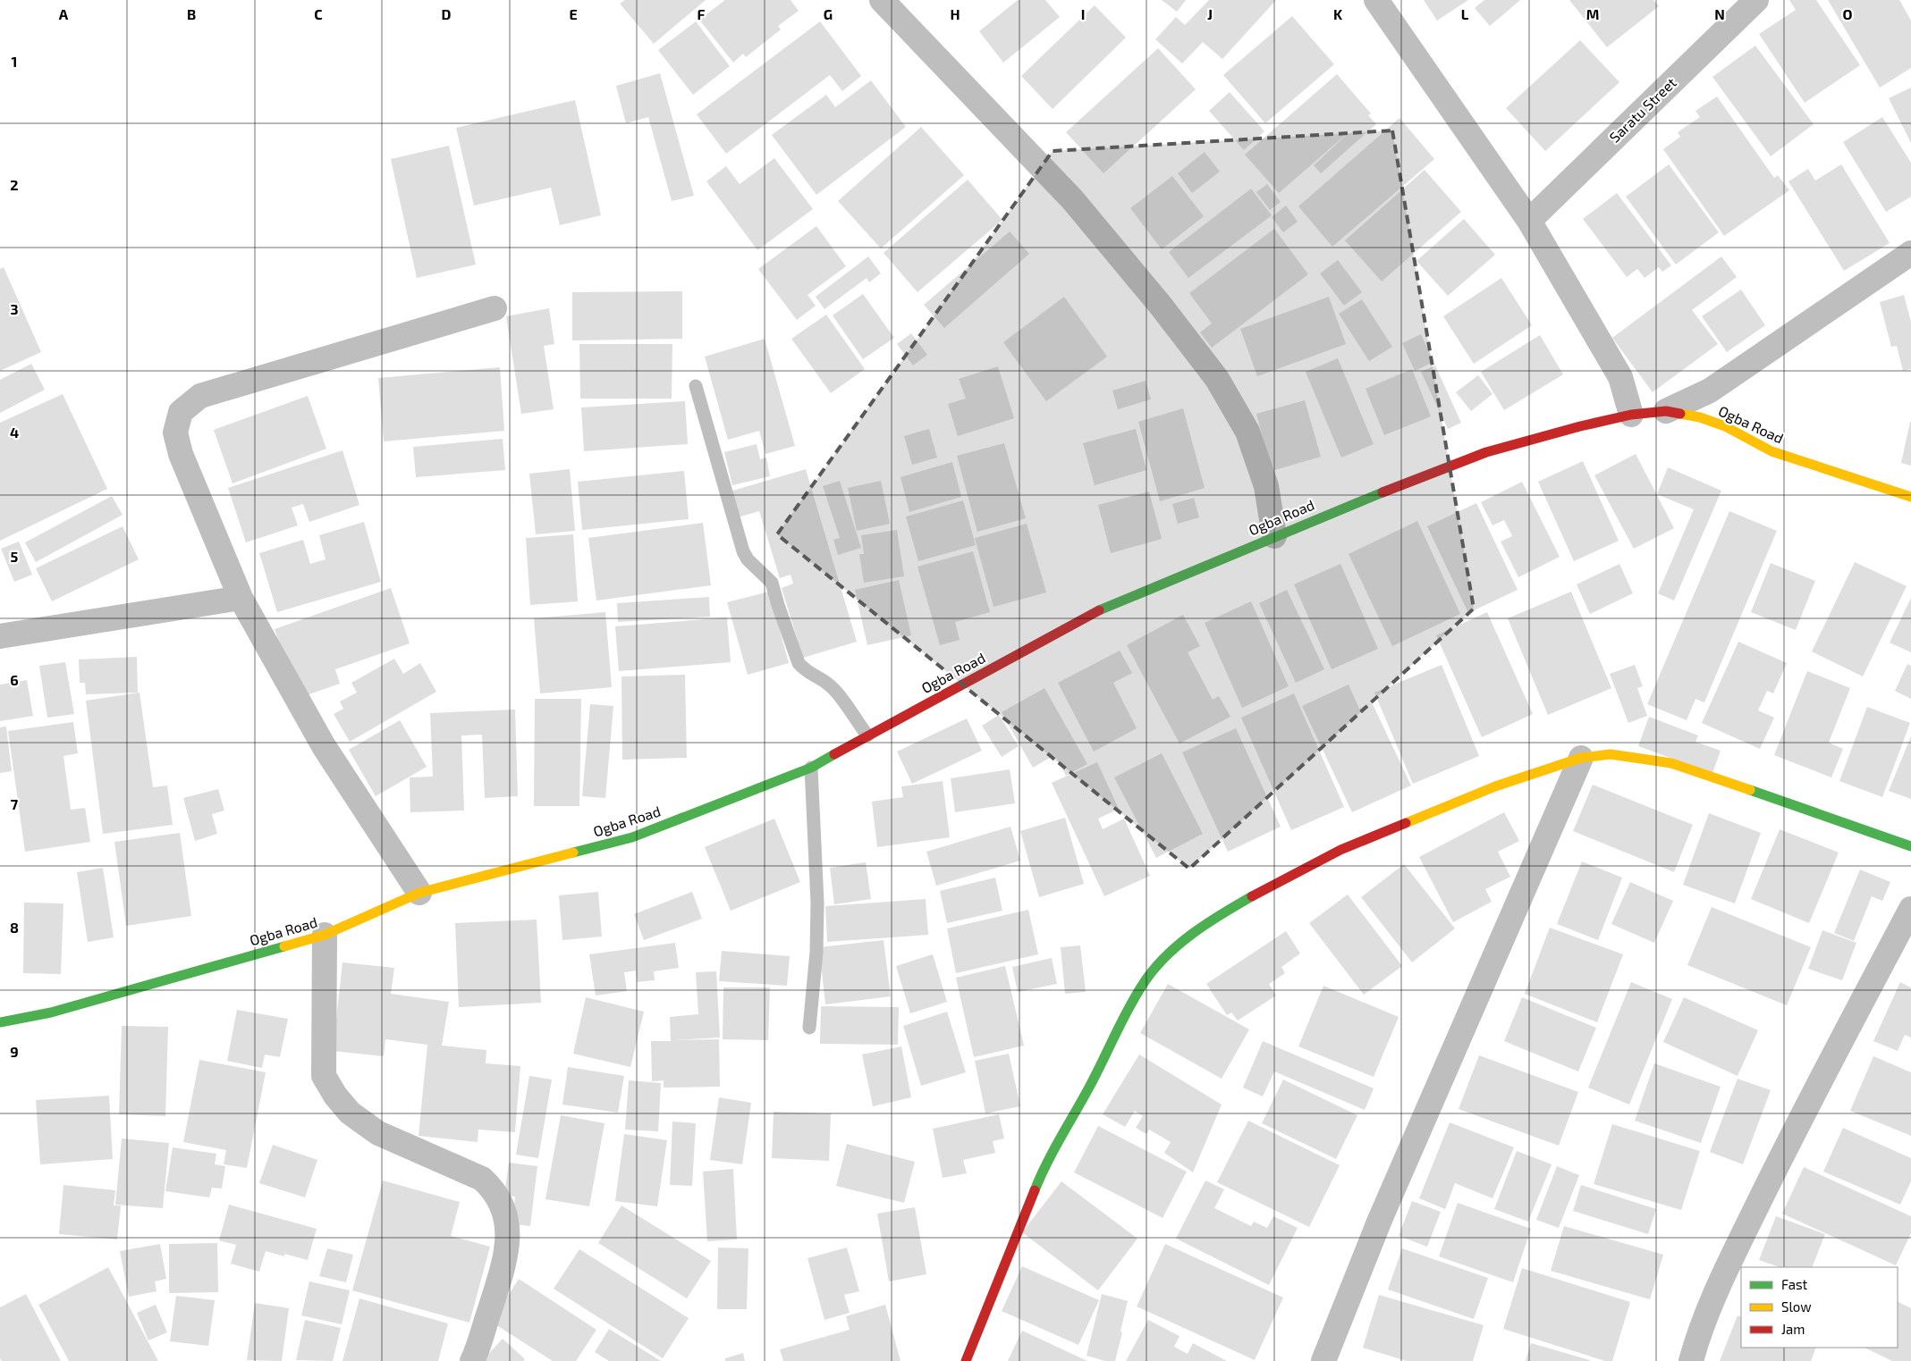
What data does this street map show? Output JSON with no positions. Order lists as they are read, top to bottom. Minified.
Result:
{"streets":{"main road":["Ogba Road"],"street":["Saratu Street"]},"legend":["Fast","Slow","Jam"],"grid":{"columns":["A","B","C","D","E","F","G","H","I","J","K","L","M","N","O"],"rows":["1","2","3","4","5","6","7","8","9"]}}
